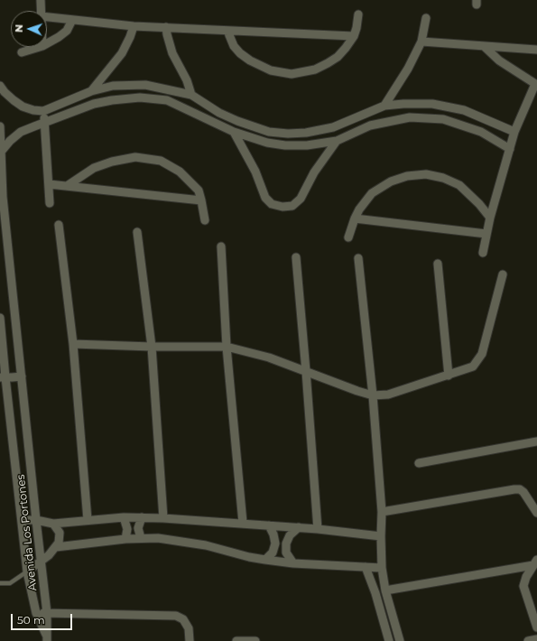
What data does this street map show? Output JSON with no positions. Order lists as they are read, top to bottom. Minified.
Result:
{"streets":{"street":["Avenida Los Portones"]},"scale_bar":"50 m","north":"left"}
